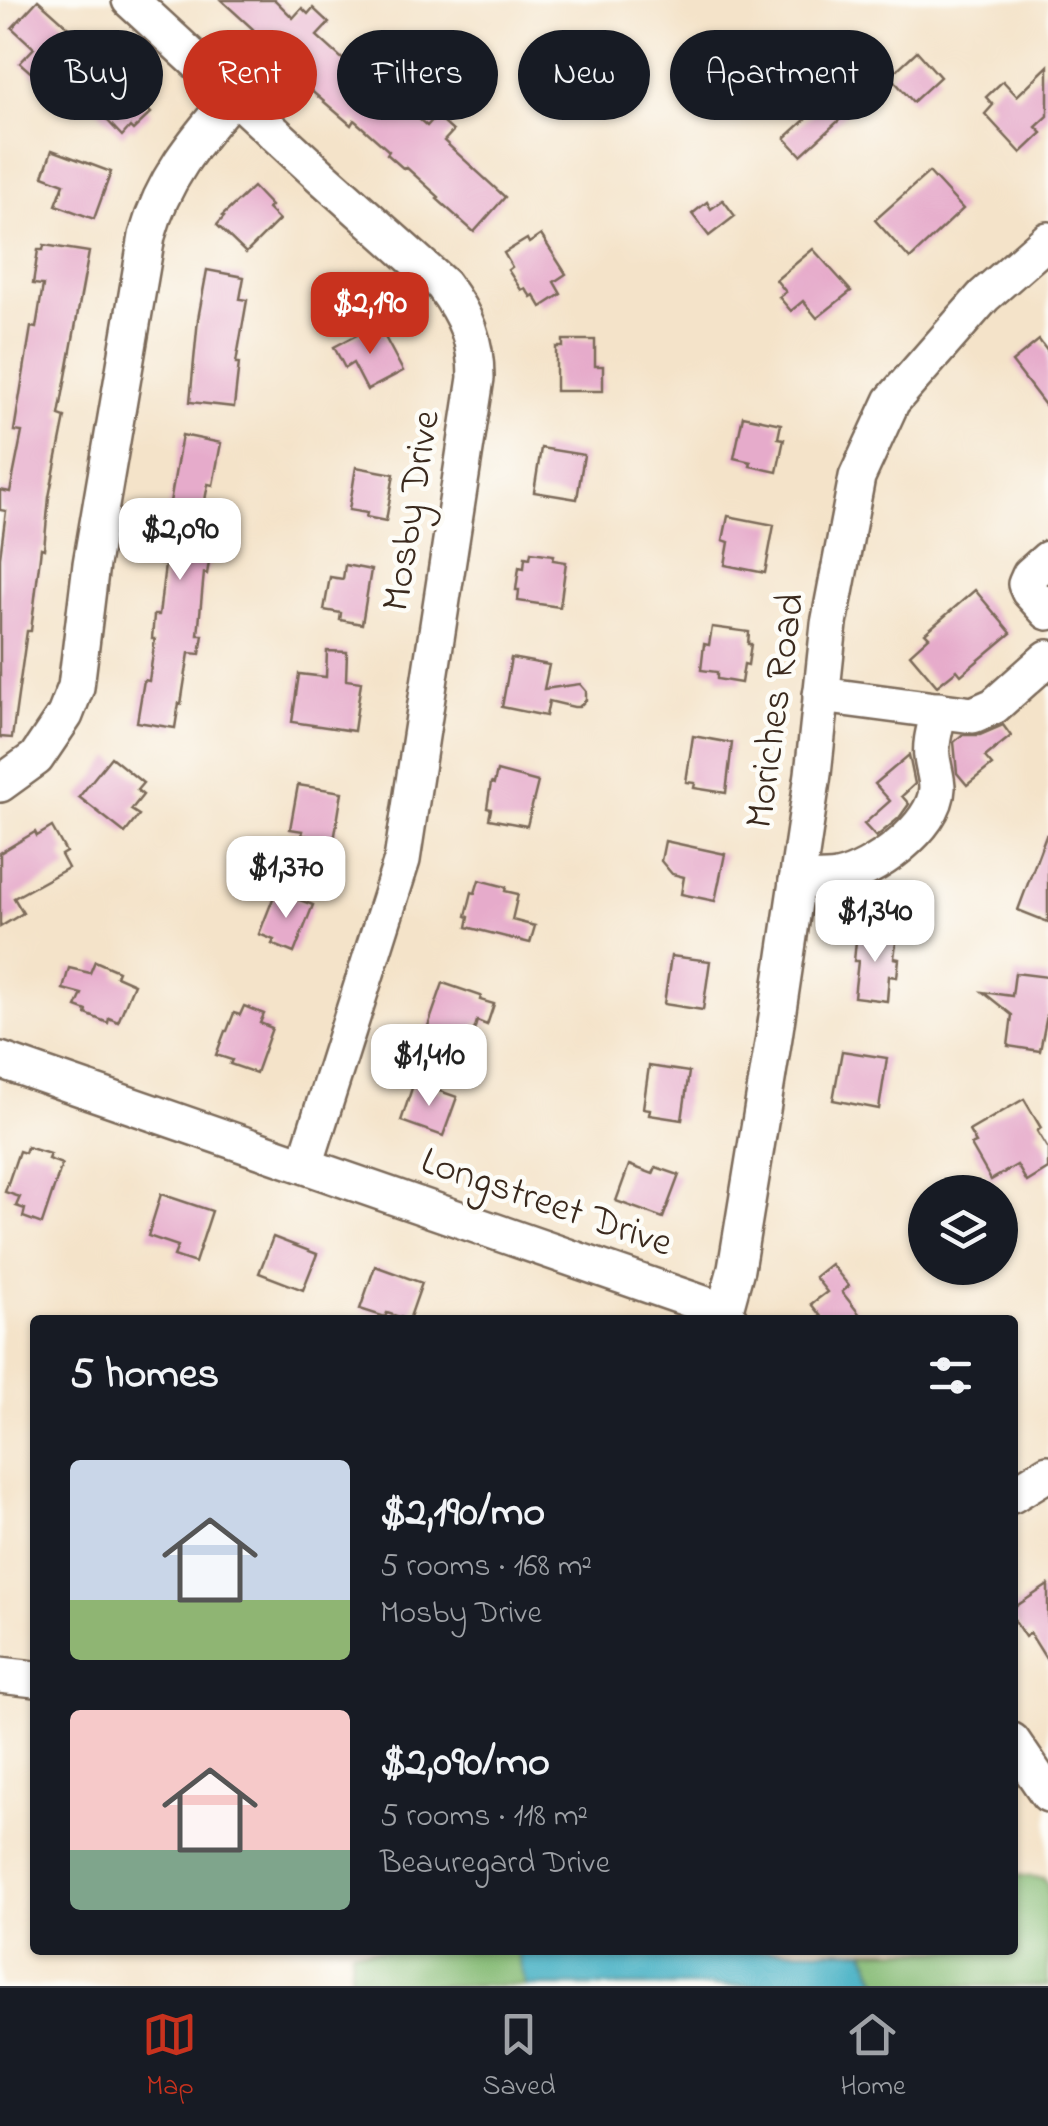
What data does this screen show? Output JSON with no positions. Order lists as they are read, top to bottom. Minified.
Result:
{"streets":{"street":["Mosby Drive","Moriches Road","Longstreet Drive"]},"crossings":[["Mosby Drive","Longstreet Drive"]],"page":{"chip":["Buy","Rent","Filters","New","Apartment"],"price":["$2,190","$2,090","$1,370","$1,340","$1,410"],"heading":"5 homes","list":[{"name":"$2,190/mo","note":"5 rooms · 168 m² · Mosby Drive"},{"name":"$2,090/mo","note":"5 rooms · 118 m² · Beauregard Drive"}],"tabs":["Map","Saved","Home"]}}
